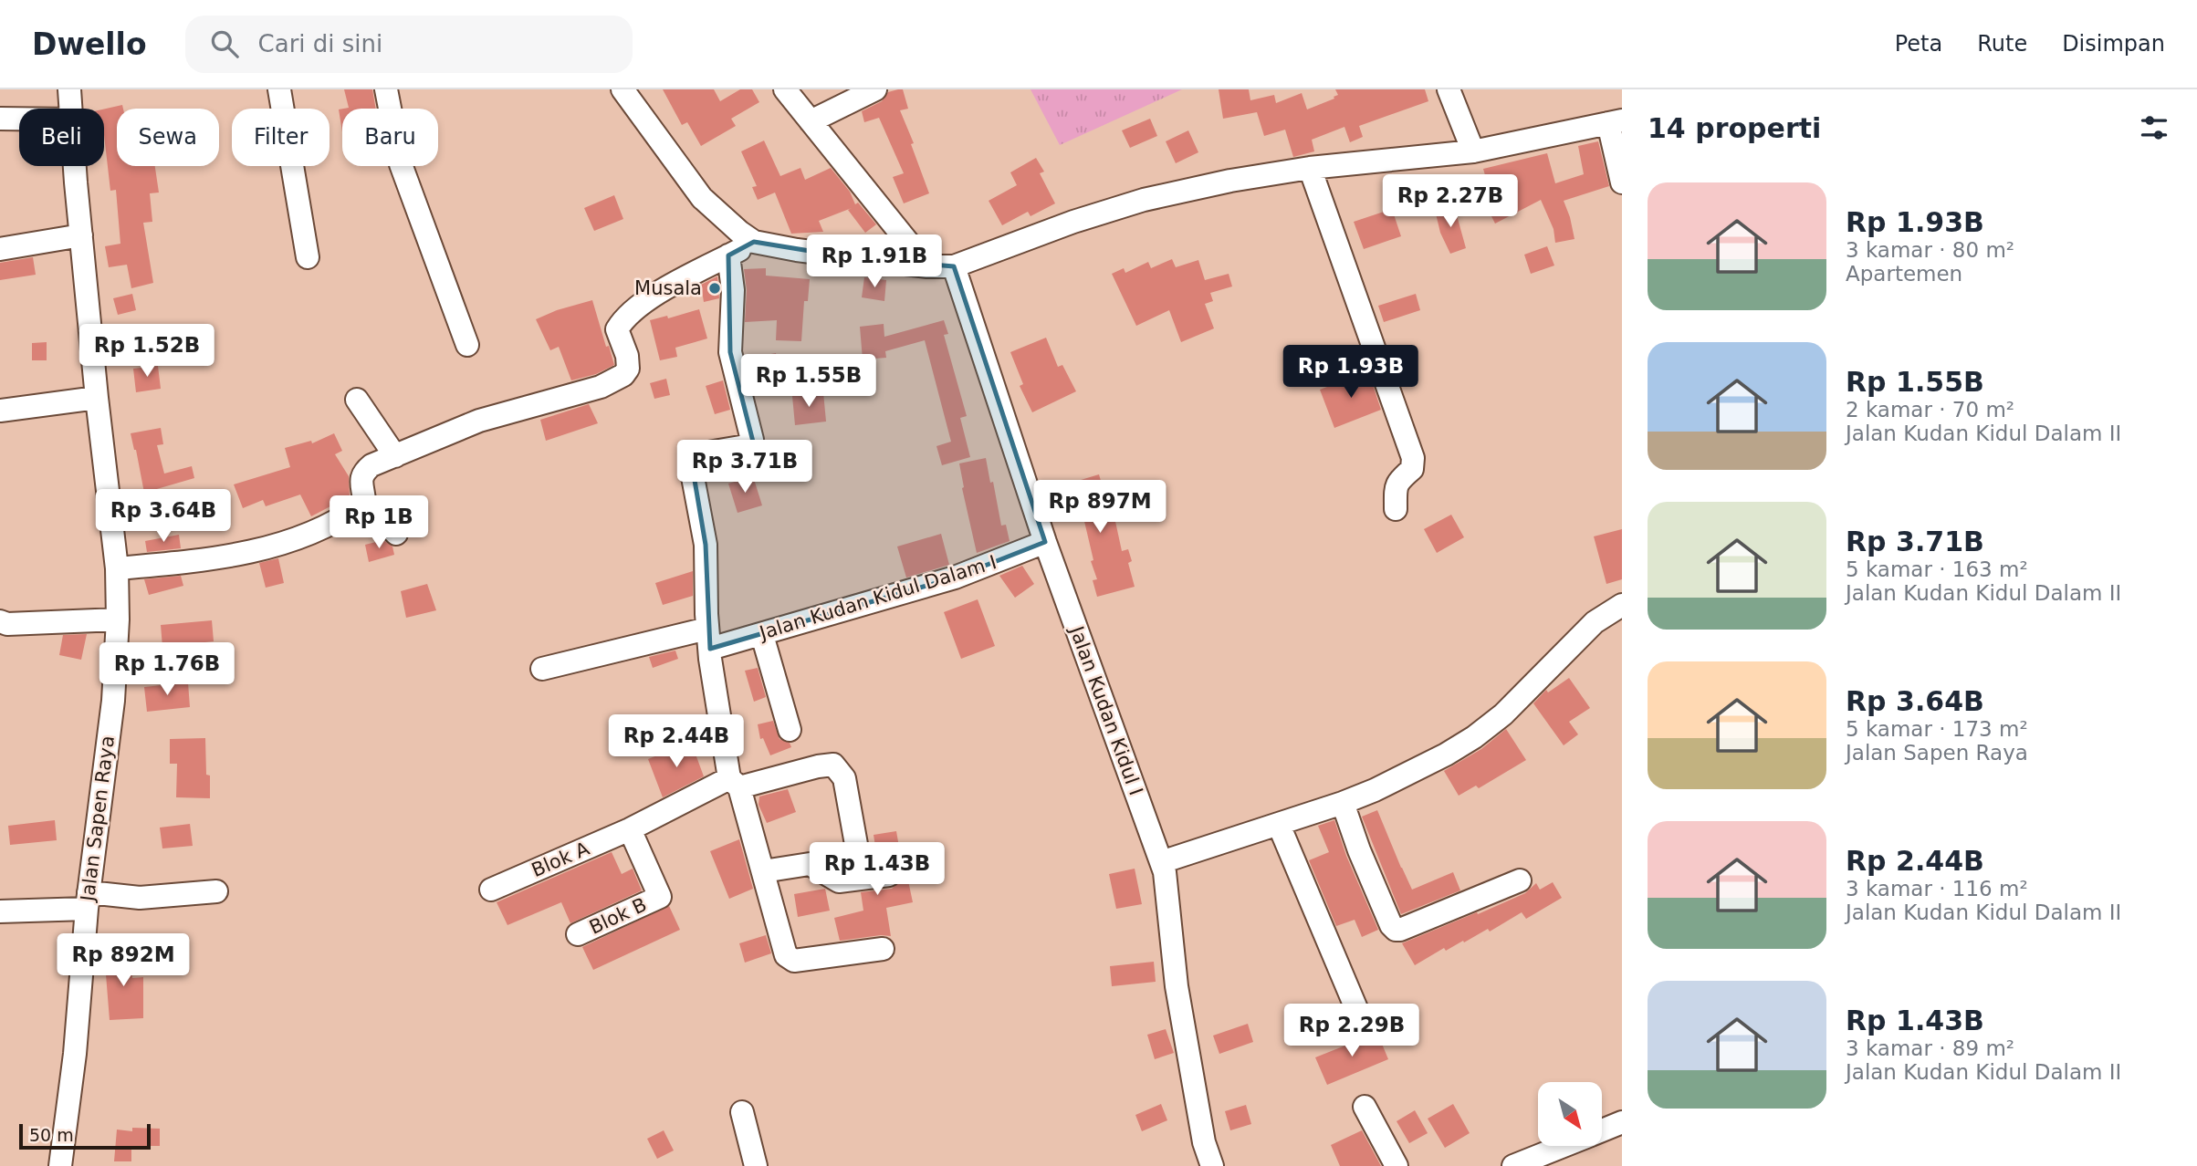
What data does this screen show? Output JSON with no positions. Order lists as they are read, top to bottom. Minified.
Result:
{"streets":{"street":["Jalan Kudan Kidul Dalam I","Jalan Kudan Kidul I","Jalan Sapen Raya","Blok A","Blok B"]},"crossings":[["Jalan Kudan Kidul Dalam I","Jalan Kudan Kidul I"],["Blok A","Blok B"]],"places":["Musala"],"scale_bar":"50 m","north":"bottom right","page":{"header":"Dwello","search":"Cari di sini","nav":["Peta","Rute","Disimpan"],"heading":"14 properti","chip":["Beli","Sewa","Filter","Baru"],"list":[{"name":"Rp 1.93B","note":"3 kamar · 80 m² · Apartemen"},{"name":"Rp 1.55B","note":"2 kamar · 70 m² · Jalan Kudan Kidul Dalam II"},{"name":"Rp 3.71B","note":"5 kamar · 163 m² · Jalan Kudan Kidul Dalam II"},{"name":"Rp 3.64B","note":"5 kamar · 173 m² · Jalan Sapen Raya"},{"name":"Rp 2.44B","note":"3 kamar · 116 m² · Jalan Kudan Kidul Dalam II"},{"name":"Rp 1.43B","note":"3 kamar · 89 m² · Jalan Kudan Kidul Dalam II"}],"price":["Rp 2.27B","Rp 1.91B","Rp 1.52B","Rp 1.93B","Rp 1.55B","Rp 3.71B","Rp 897M","Rp 3.64B","Rp 1B","Rp 1.76B","Rp 2.44B","Rp 1.43B","Rp 892M","Rp 2.29B"],"scale":"50 m"}}
